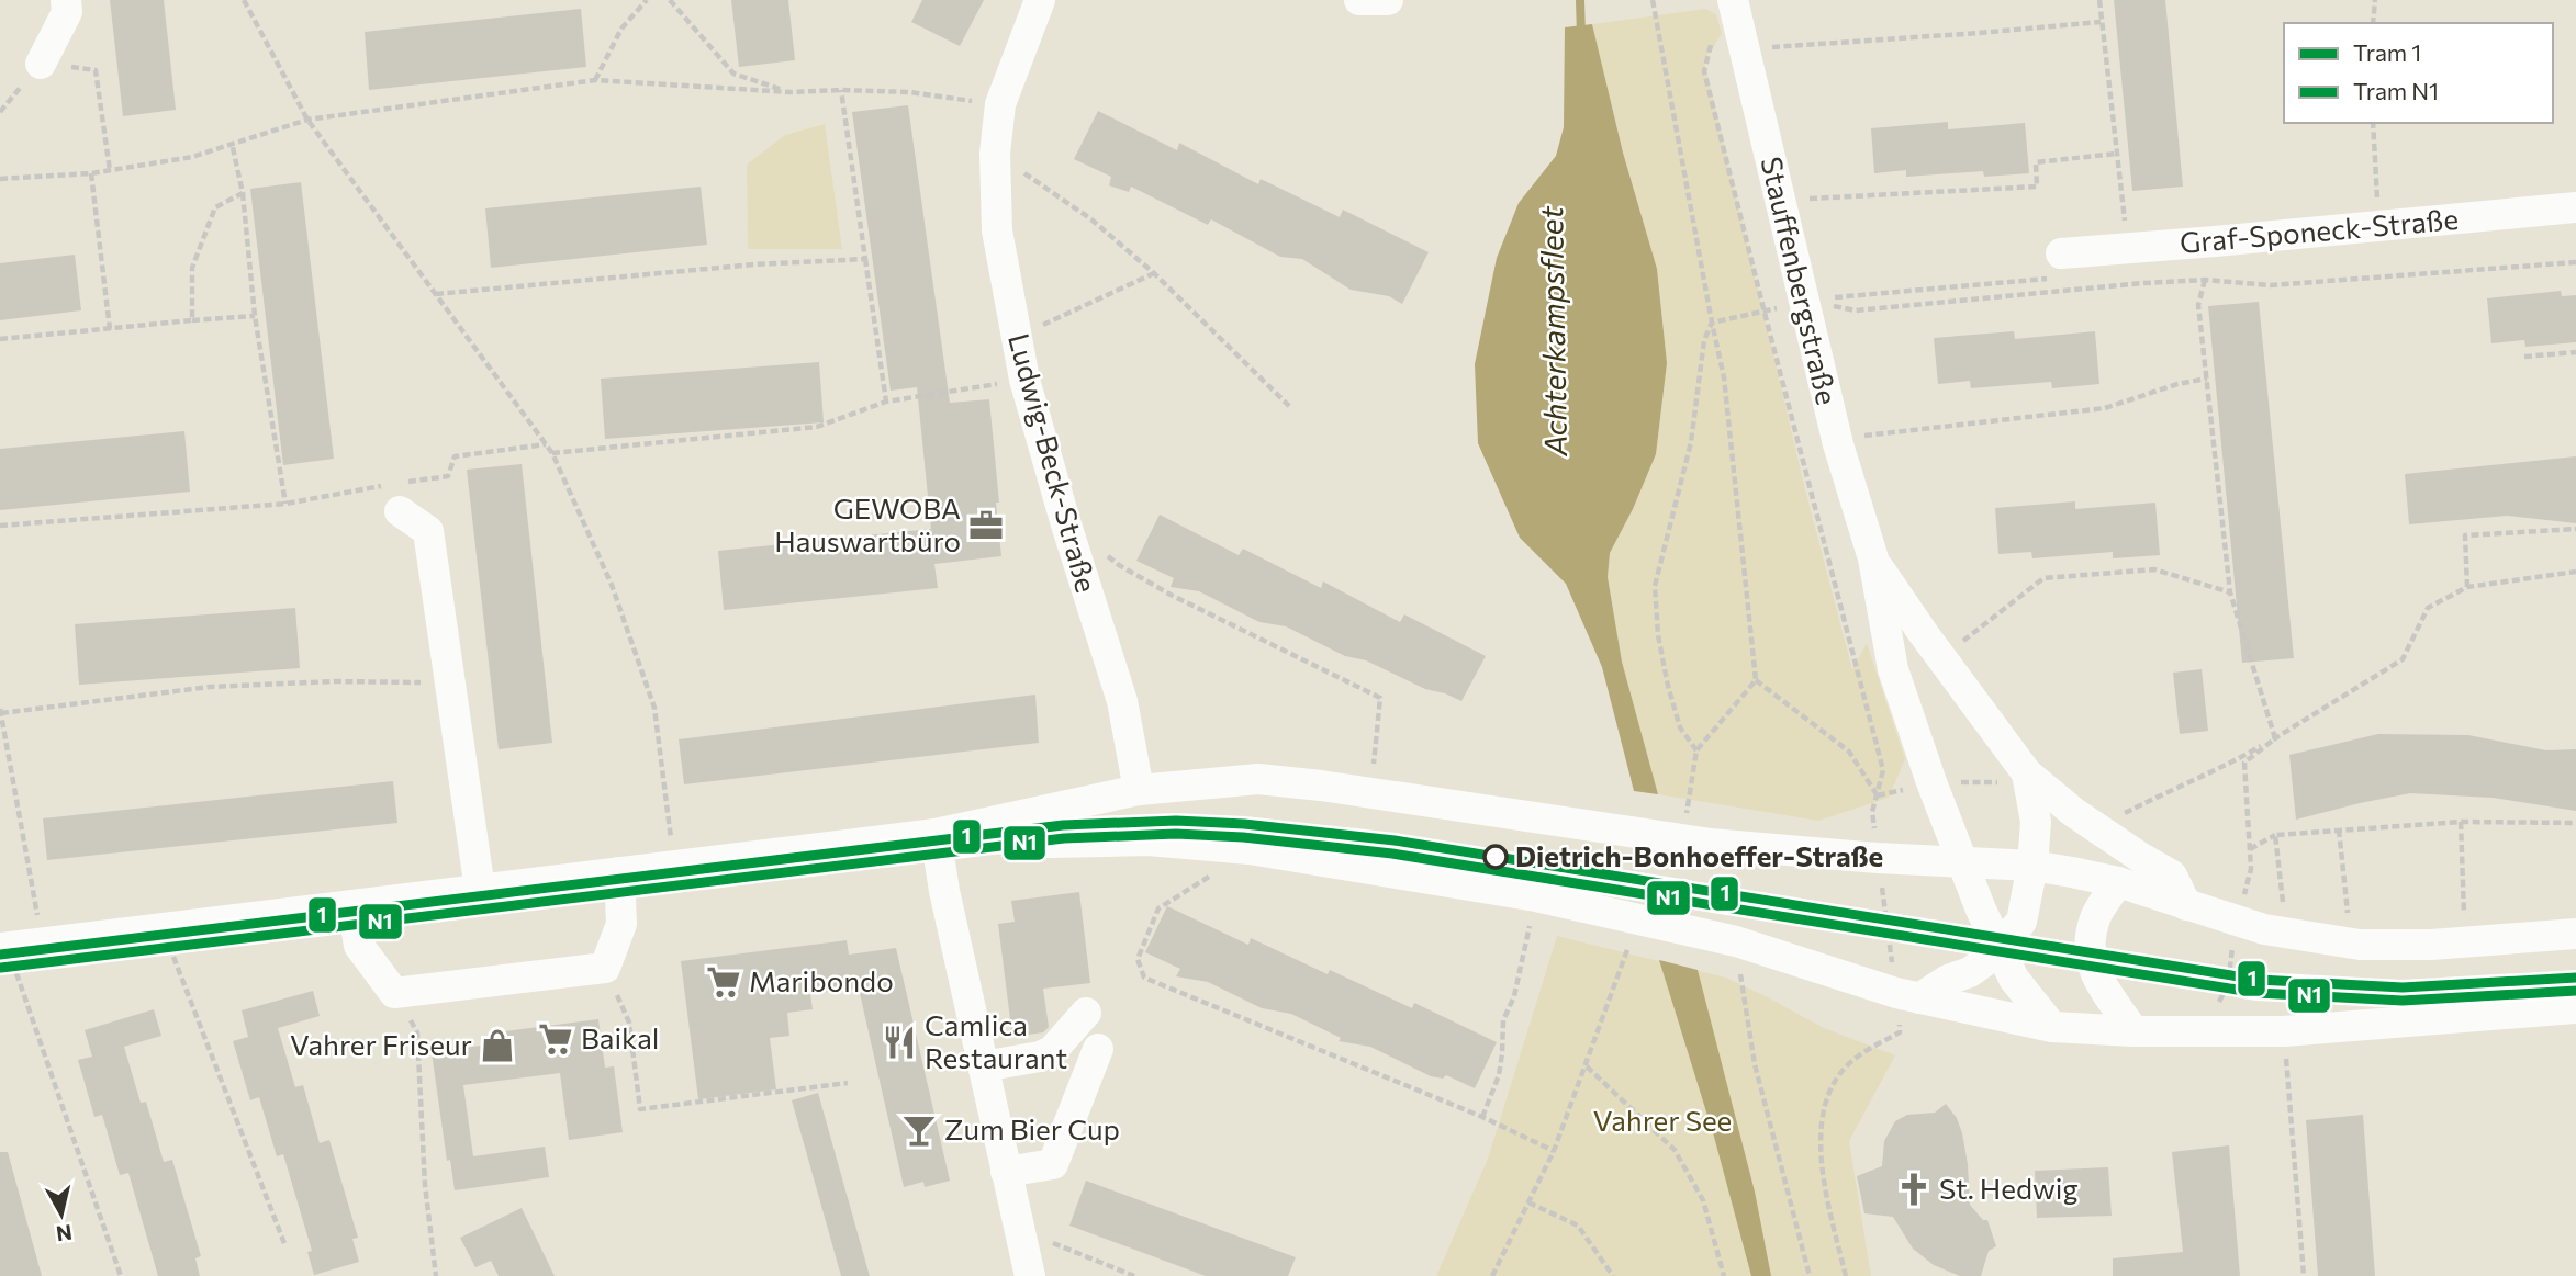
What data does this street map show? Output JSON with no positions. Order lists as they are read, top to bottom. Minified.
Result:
{"streets":{"street":["Graf-Sponeck-Straße","Stauffenbergstraße","Ludwig-Beck-Straße"]},"water":["Achterkampsfleet"],"parks":["Vahrer See"],"places":{"office":["GEWOBA Hauswartbüro"],"other":["Dietrich-Bonhoeffer-Straße"],"supermarket":["Maribondo","Baikal"],"restaurant":["Camlica Restaurant"],"shop":["Vahrer Friseur"],"bar":["Zum Bier Cup"],"church":["St. Hedwig"]},"lines":["tram line 1","tram line N1"],"legend":["Tram 1","Tram N1"],"north":"bottom"}
